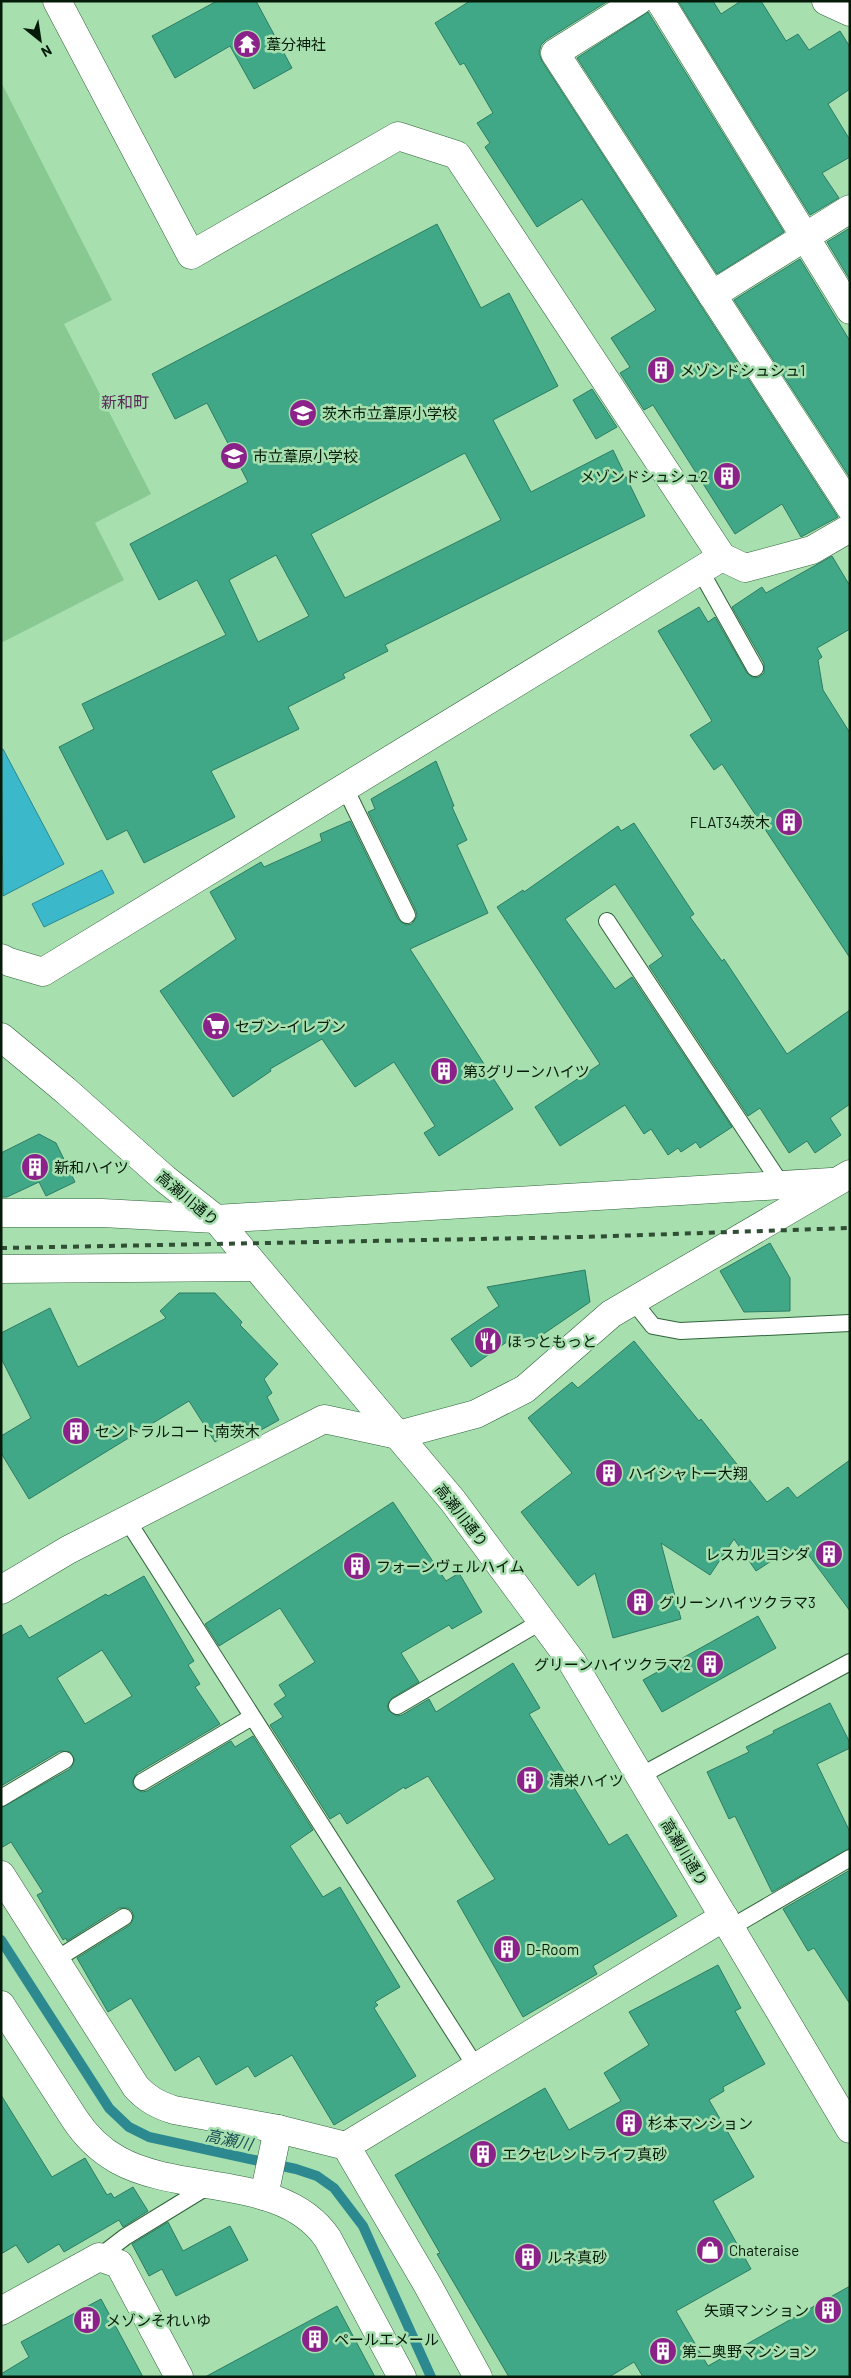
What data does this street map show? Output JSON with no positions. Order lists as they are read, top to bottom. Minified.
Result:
{"streets":{"street":["高瀬川通り"]},"districts":["新和町"],"water":["高瀬川"],"places":{"temple":["葦分神社"],"building":["メゾンドシュシュ1","メゾンドシュシュ2","FLAT34茨木","第3グリーンハイツ","新和ハイツ","セントラルコート南茨木","ハイシャトー大翔","レスカルヨシダ","フォーンヴェルハイム","グリーンハイツクラマ3","グリーンハイツクラマ2","清栄ハイツ","D-Room","杉本マンション","エクセレントライフ真砂","ルネ真砂","矢頭マンション","メゾンそれいゆ","ペールエメール","第二奥野マンション"],"school or university":["茨木市立葦原小学校","市立葦原小学校"],"supermarket":["セブン-イレブン"],"restaurant":["ほっともっと"],"shop":["Chateraise"]},"north":"bottom right"}
